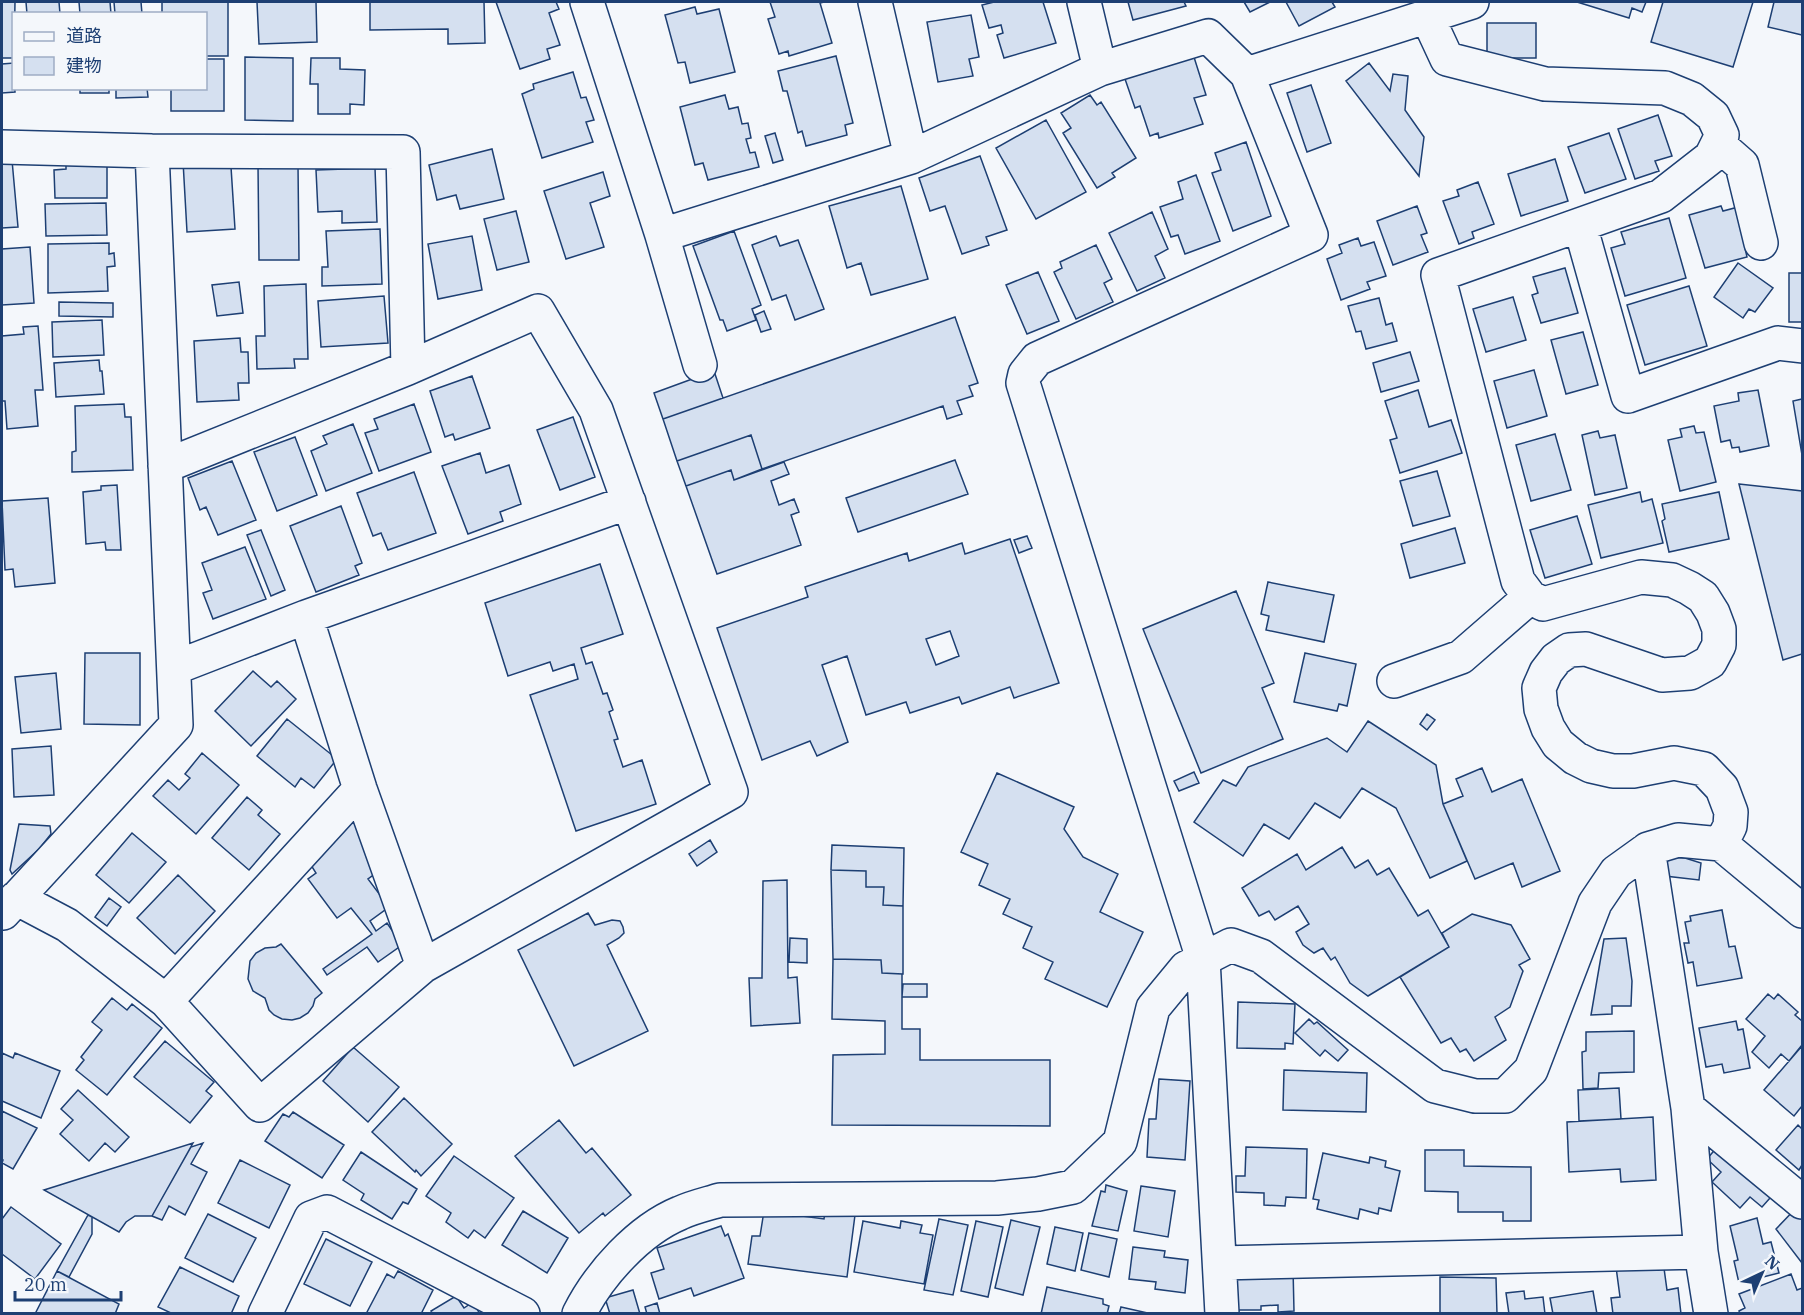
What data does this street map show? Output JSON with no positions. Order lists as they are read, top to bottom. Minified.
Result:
{"legend":["道路","建物"],"scale_bar":"20 m","north":"top right"}
